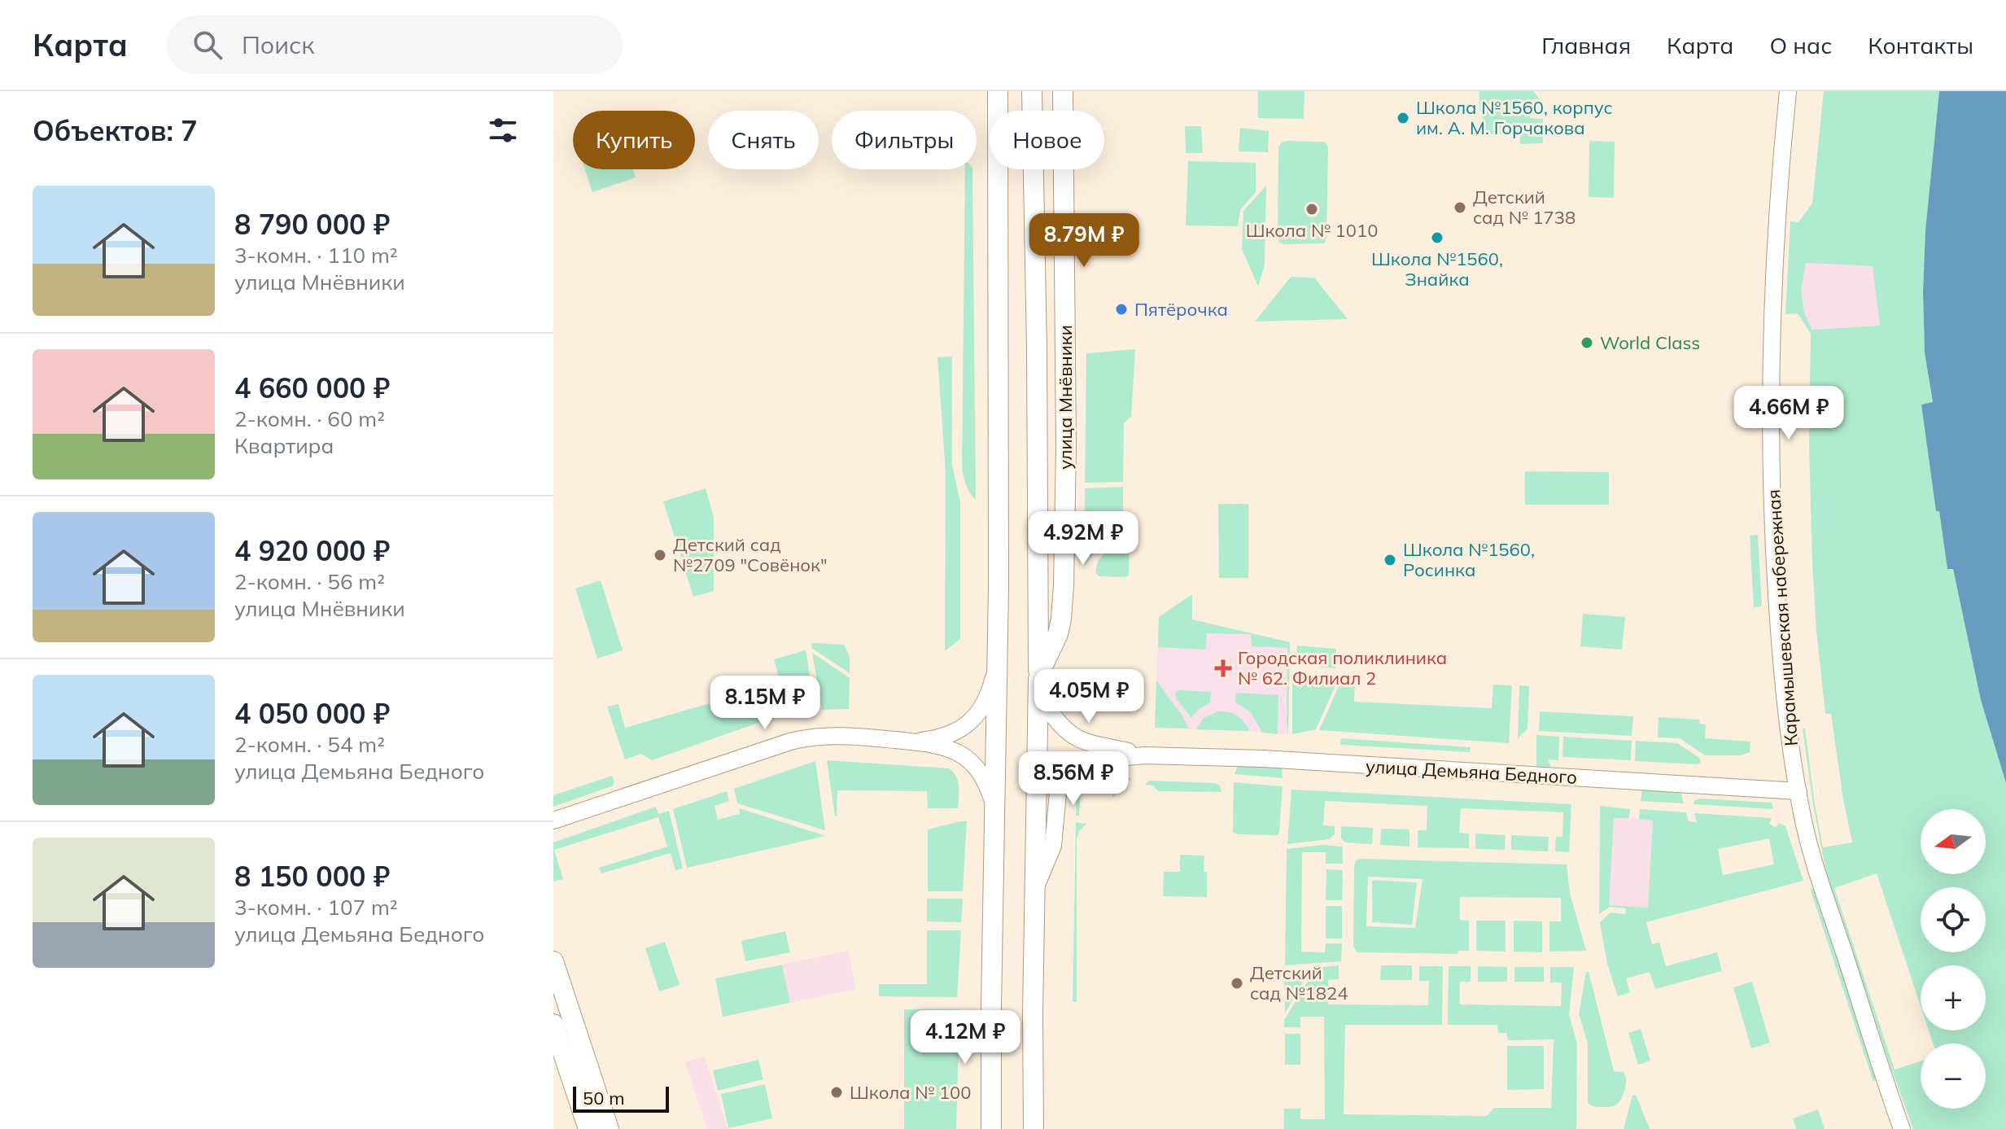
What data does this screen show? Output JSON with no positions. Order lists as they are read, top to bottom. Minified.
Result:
{"streets":{"main road":["улица Мнёвники"],"street":["Карамышевская набережная","улица Демьяна Бедного"]},"crossings":[["улица Мнёвники","улица Демьяна Бедного"],["Карамышевская набережная","улица Демьяна Бедного"]],"places":{"other":["Школа №1560, корпус им. А. М. Горчакова","Детский сад № 1738","Школа № 1010","Школа №1560, Знайка","Пятёрочка","World Class","Детский сад №2709 \"Совёнок\"","Школа №1560, Росинка","Детский сад №1824","Школа № 100"],"health":["Городская поликлиника № 62. Филиал 2"]},"scale_bar":"50 m","north":"left","page":{"header":"Карта","search":"Поиск","nav":["Главная","Карта","О нас","Контакты"],"heading":"Объектов: 7","chip":["Купить","Снять","Фильтры","Новое"],"list":[{"name":"8 790 000 ₽","note":"3-комн. · 110 m² · улица Мнёвники"},{"name":"4 660 000 ₽","note":"2-комн. · 60 m² · Квартира"},{"name":"4 920 000 ₽","note":"2-комн. · 56 m² · улица Мнёвники"},{"name":"4 050 000 ₽","note":"2-комн. · 54 m² · улица Демьяна Бедного"},{"name":"8 150 000 ₽","note":"3-комн. · 107 m² · улица Демьяна Бедного"}],"price":["8.79M ₽","4.66M ₽","4.92M ₽","4.05M ₽","8.15M ₽","8.56M ₽","4.12M ₽"],"map_buttons":["+","−"],"scale":"50 m"}}
